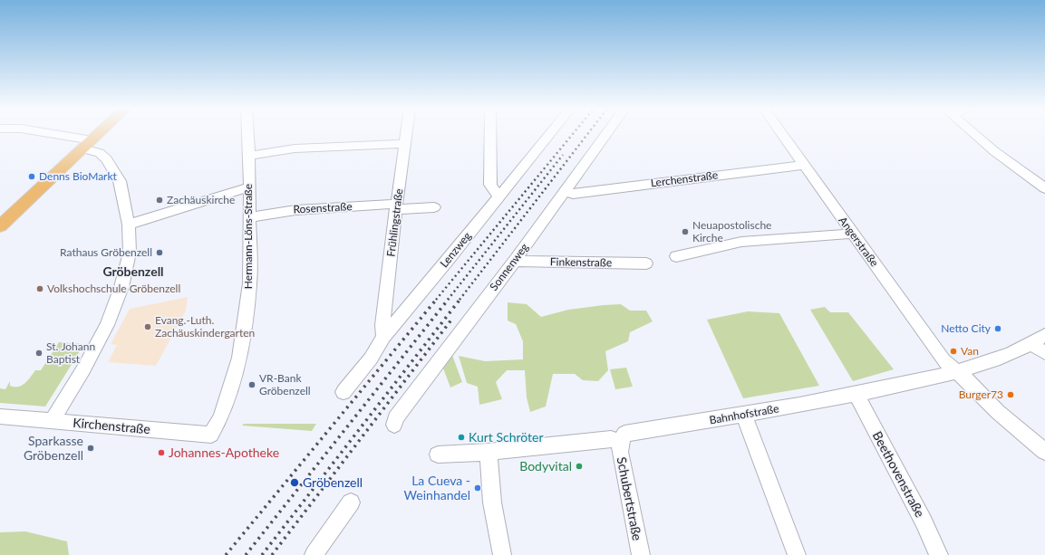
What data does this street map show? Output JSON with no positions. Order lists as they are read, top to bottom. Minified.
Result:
{"streets":{"street":["Lerchenstraße","Rosenstraße","Frühlingstraße","Hermann-Löns-Straße","Angerstraße","Lenzweg","Finkenstraße","Sonnenweg","Bahnhofstraße","Kirchenstraße","Beethovenstraße","Schubertstraße"]},"crossings":[["Lerchenstraße","Angerstraße"],["Lerchenstraße","Sonnenweg"],["Rosenstraße","Frühlingstraße"],["Rosenstraße","Hermann-Löns-Straße"],["Frühlingstraße","Lenzweg"],["Hermann-Löns-Straße","Kirchenstraße"],["Angerstraße","Bahnhofstraße"],["Finkenstraße","Sonnenweg"],["Bahnhofstraße","Beethovenstraße"],["Bahnhofstraße","Schubertstraße"]],"districts":["Gröbenzell"],"places":["Denns BioMarkt","Zachäuskirche","Neuapostolische Kirche","Rathaus Gröbenzell","Volkshochschule Gröbenzell","Evang.-Luth. Zachäuskindergarten","Netto City","Van","St. Johann Baptist","VR-Bank Gröbenzell","Burger73","Kurt Schröter","Sparkasse Gröbenzell","Johannes-Apotheke","Bodyvital","Gröbenzell","La Cueva - Weinhandel"]}
